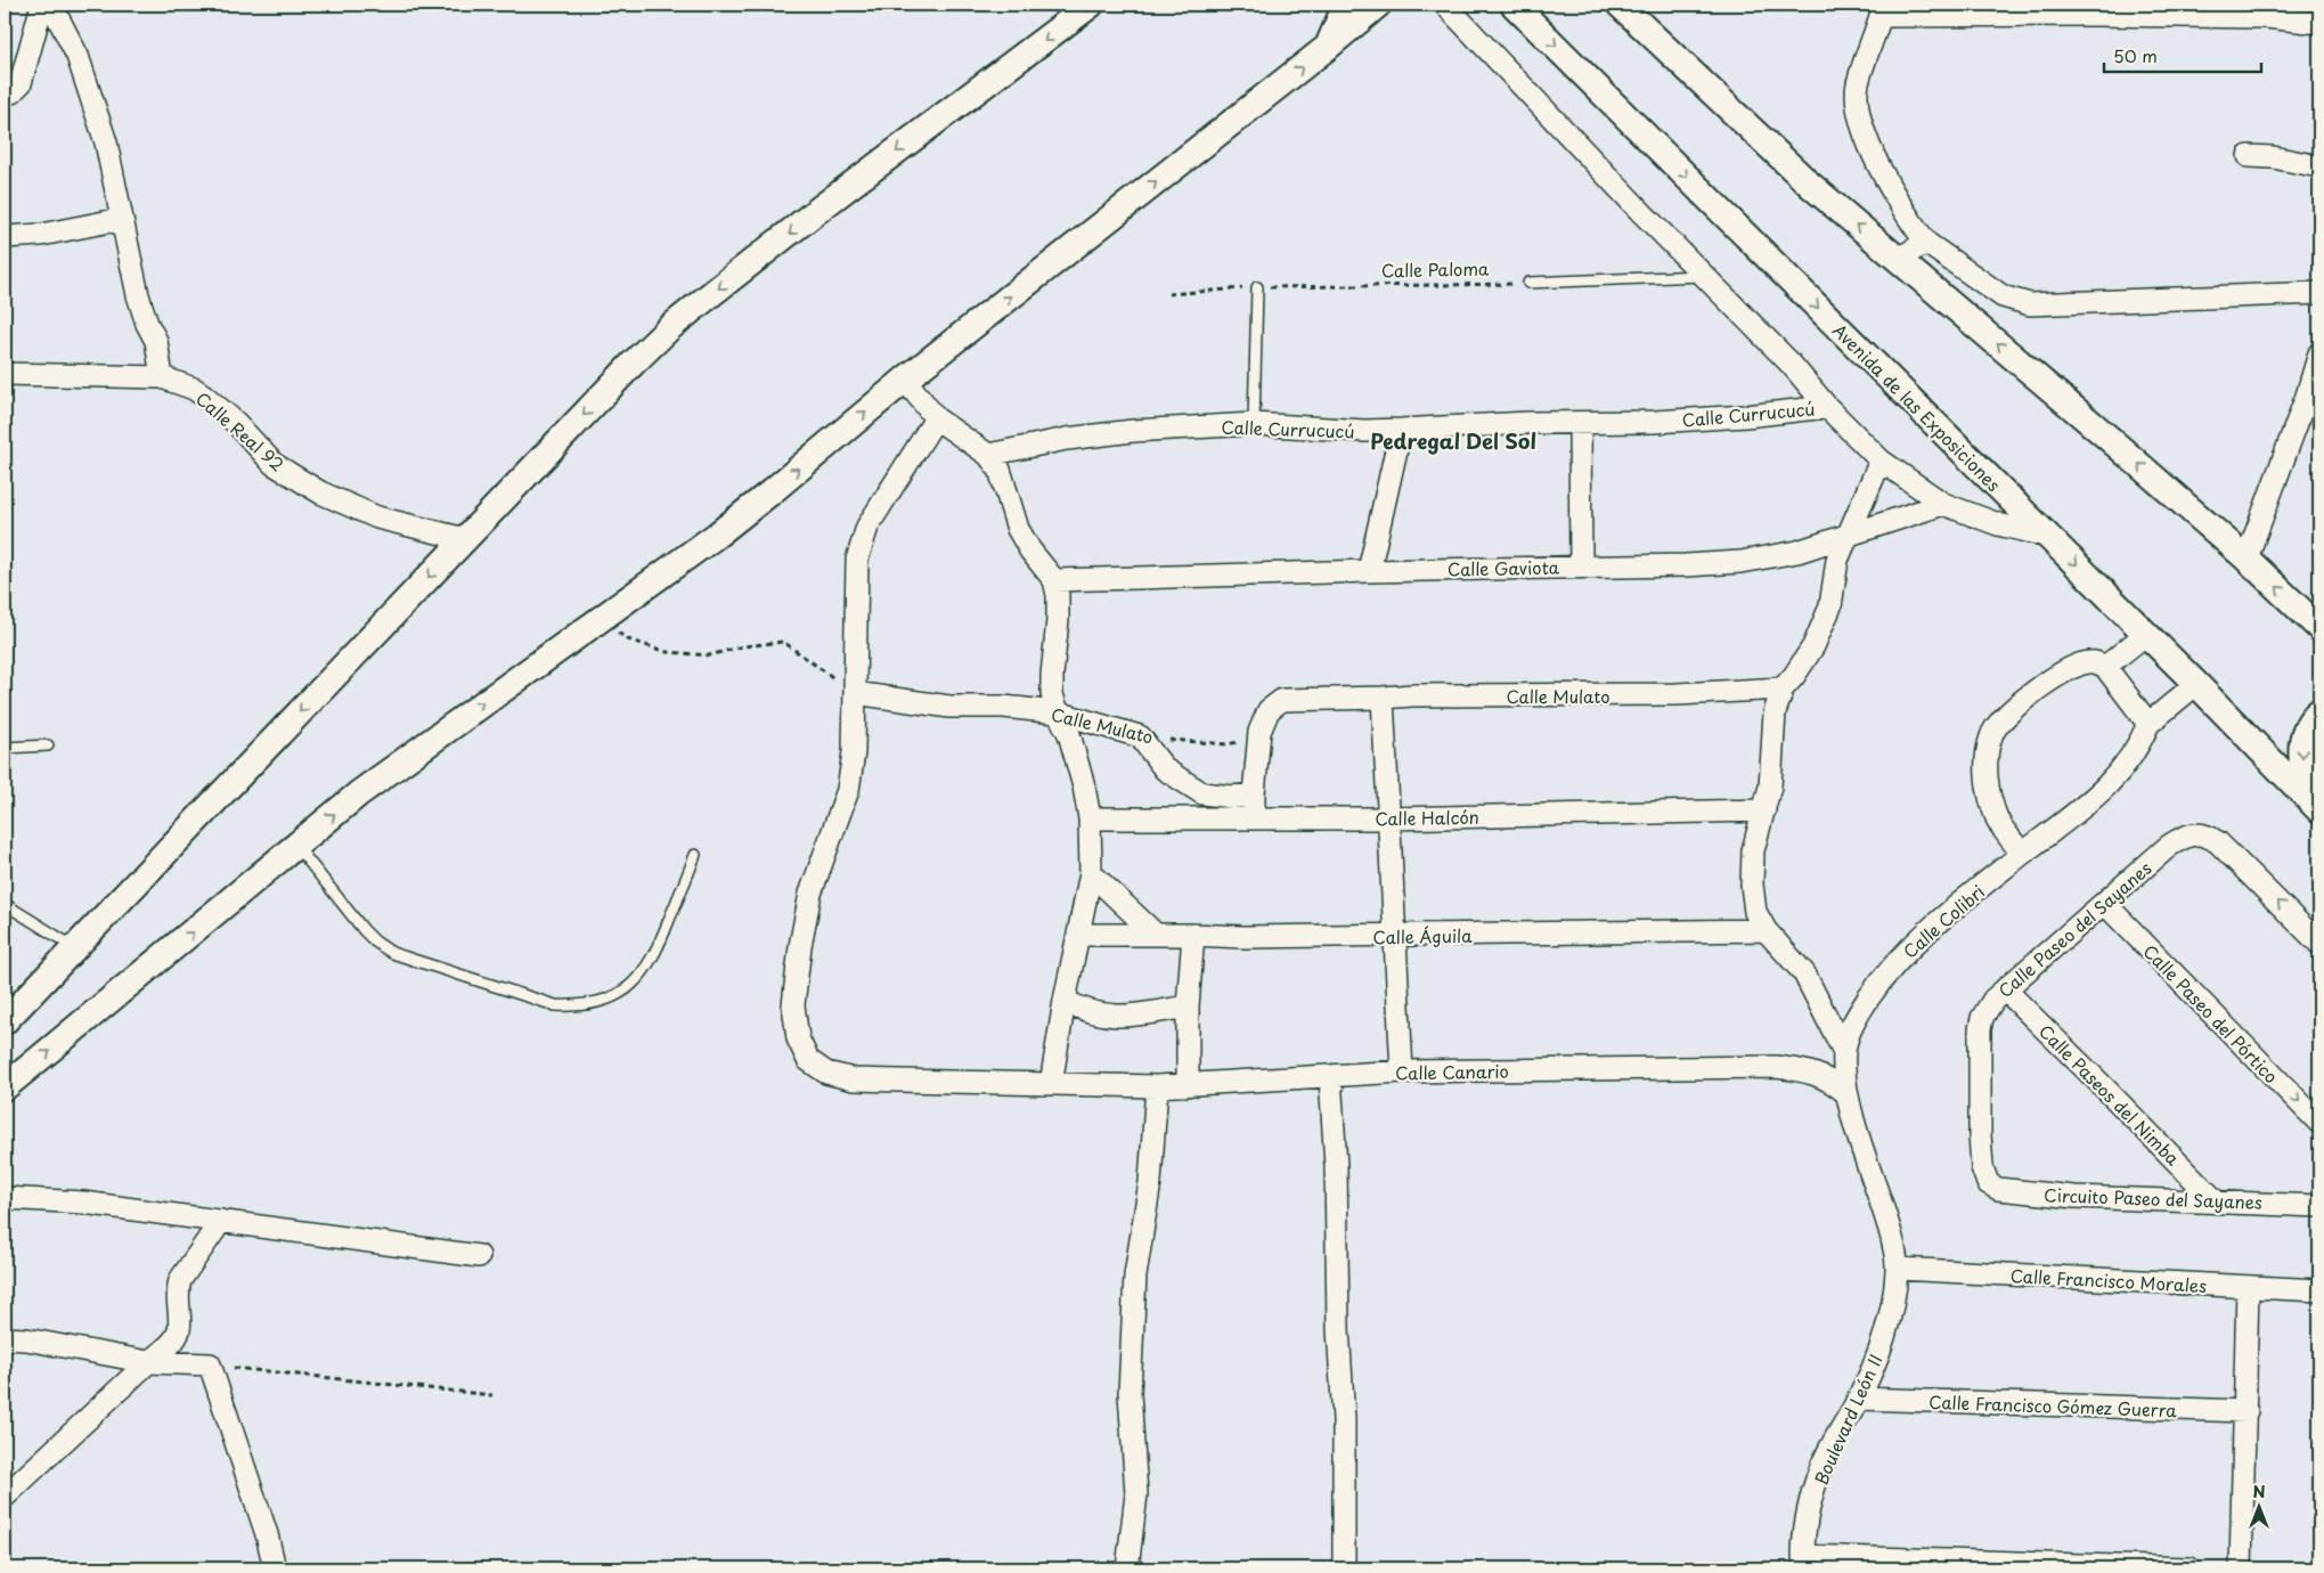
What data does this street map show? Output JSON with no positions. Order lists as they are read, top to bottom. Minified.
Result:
{"streets":{"street":["Avenida de las Exposiciones","Calle Currucucú","Calle Real 92","Calle Gaviota","Calle Mulato","Calle Halcón","Calle Colibri","Calle Paseo del Sayanes","Calle Águila","Calle Paseo del Pórtico","Calle Canario","Calle Paseos del Nimba","Circuito Paseo del Sayanes","Calle Francisco Morales","Calle Francisco Gómez Guerra","Boulevard León II"],"path":["Calle Paloma"]},"crossings":[["Calle Mulato","Calle Canario"],["Calle Colibri","Calle Canario"],["Calle Colibri","Calle Francisco Morales"],["Calle Colibri","Boulevard León II"],["Calle Paseo del Sayanes","Calle Paseo del Pórtico"],["Calle Paseo del Sayanes","Calle Paseos del Nimba"],["Calle Paseo del Sayanes","Circuito Paseo del Sayanes"],["Calle Paseos del Nimba","Circuito Paseo del Sayanes"],["Calle Francisco Morales","Boulevard León II"],["Calle Francisco Gómez Guerra","Boulevard León II"]],"one_way":["Calle Paseo del Pórtico"],"districts":["Pedregal Del Sol"],"scale_bar":"50 m","north":"top"}
